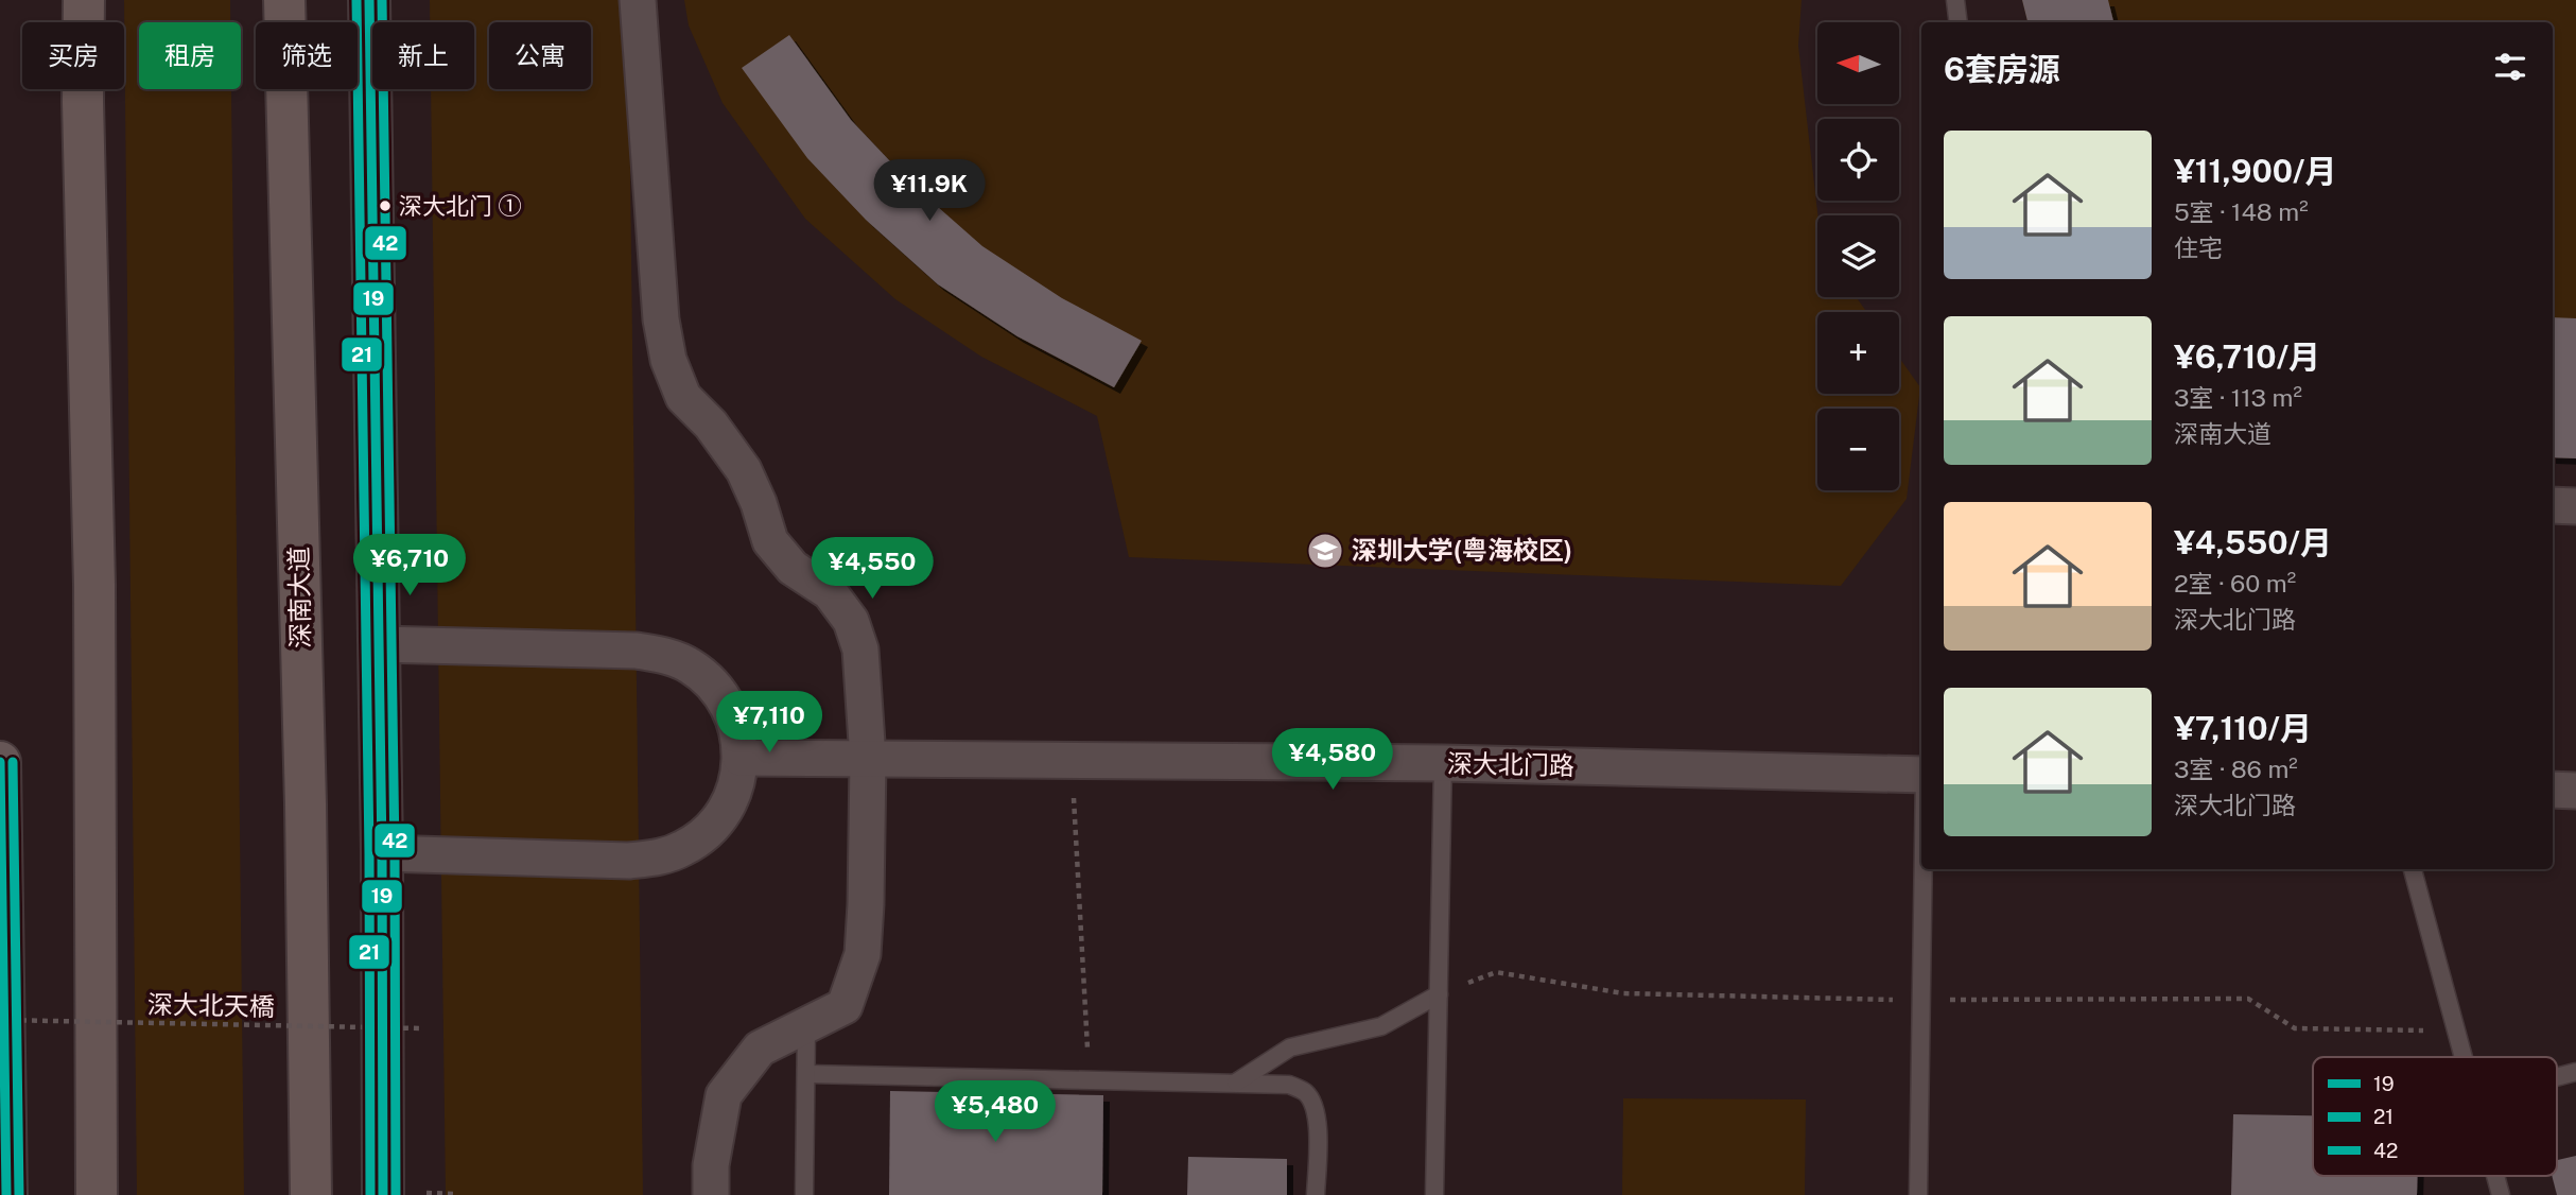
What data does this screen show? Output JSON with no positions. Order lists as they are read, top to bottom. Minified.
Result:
{"streets":{"main road":["深南大道"],"street":["深大北门路"],"path":["深大北天橋"]},"places":{"other":["深大北门 ①"],"school or university":["深圳大学(粤海校区)"]},"lines":["transit line 19","transit line 21","transit line 42"],"legend":["19","21","42"],"north":"left","page":{"map_buttons":["+","−"],"chip":["买房","租房","筛选","新上","公寓"],"heading":"6套房源","list":[{"name":"¥11,900/月","note":"5室 · 148 m² · 住宅"},{"name":"¥6,710/月","note":"3室 · 113 m² · 深南大道"},{"name":"¥4,550/月","note":"2室 · 60 m² · 深大北门路"},{"name":"¥7,110/月","note":"3室 · 86 m² · 深大北门路"}],"price":["¥11.9K","¥6,710","¥4,550","¥7,110","¥4,580","¥5,480"]}}
